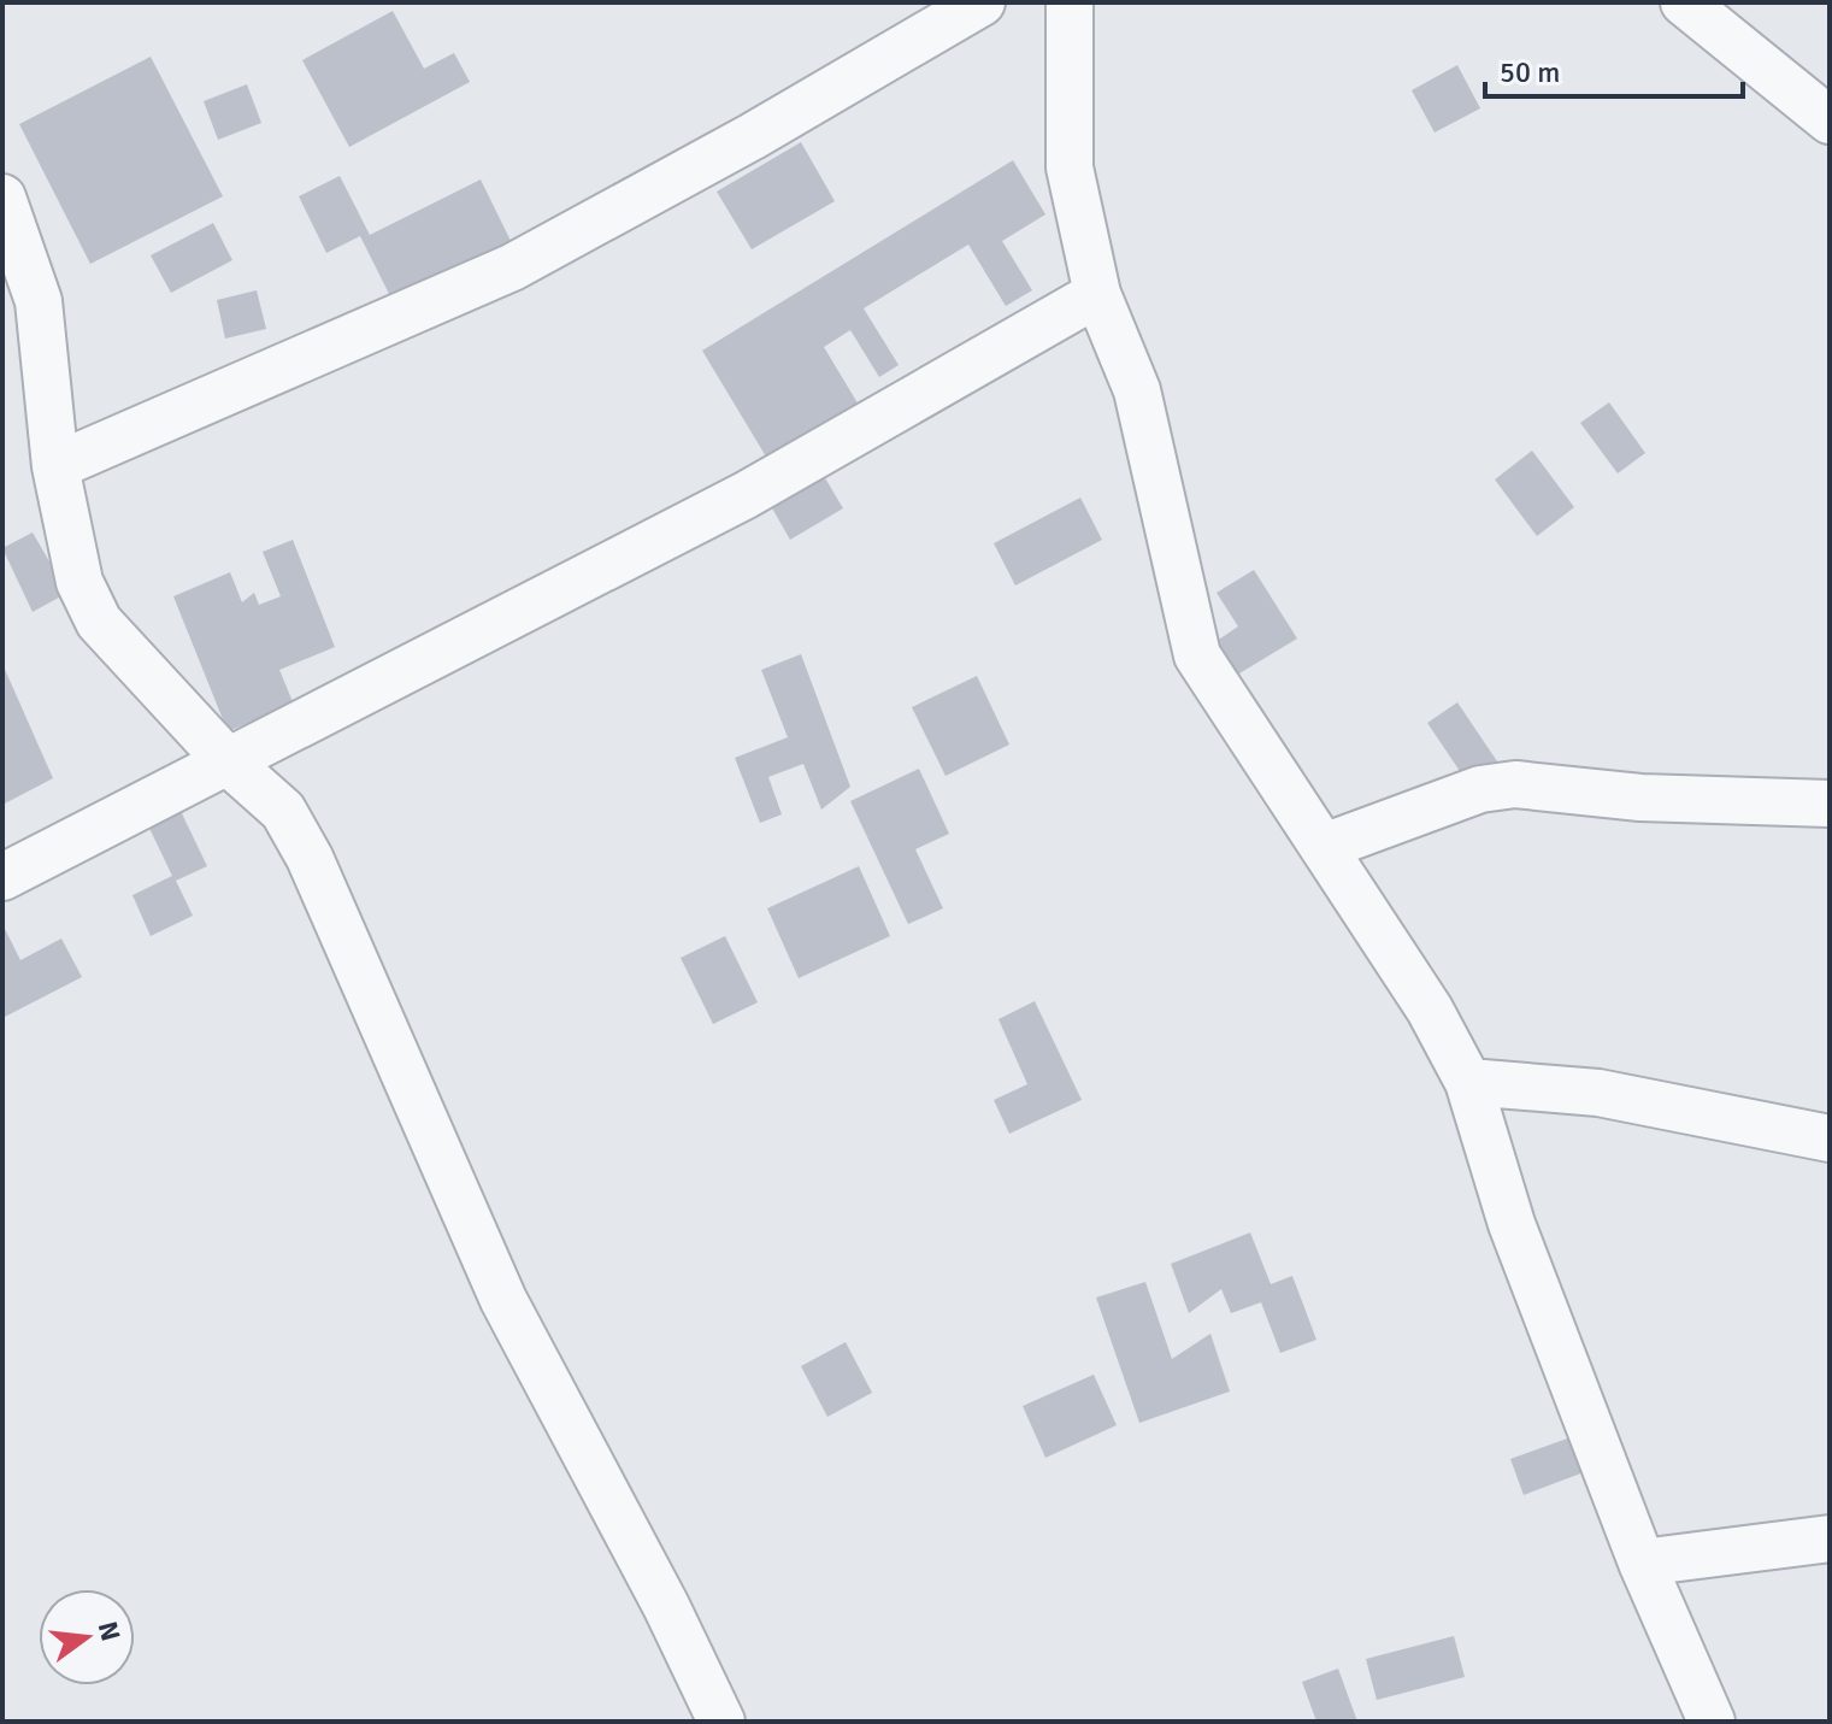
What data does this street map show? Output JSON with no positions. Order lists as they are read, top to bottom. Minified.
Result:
{"scale_bar":"50 m","north":"right"}
